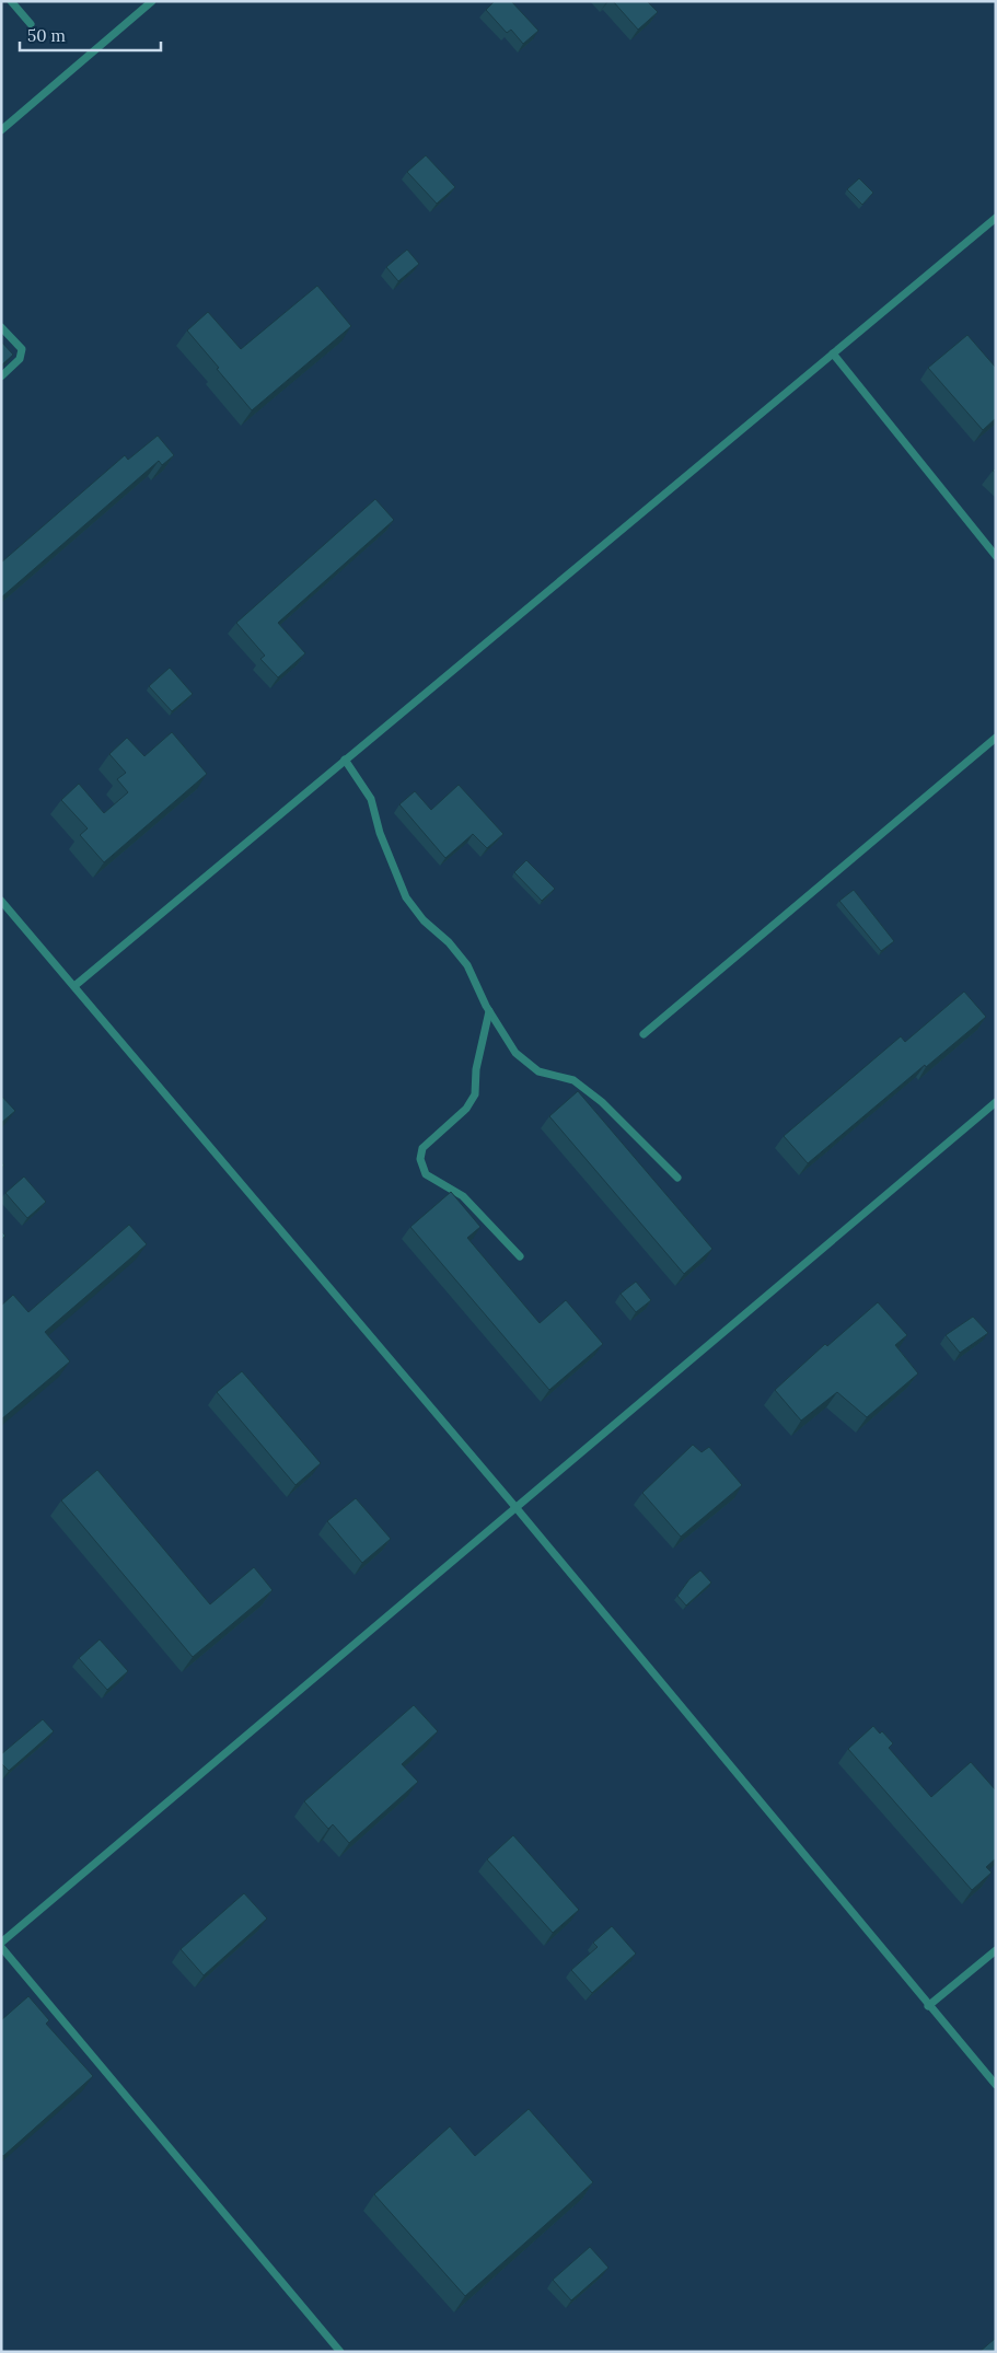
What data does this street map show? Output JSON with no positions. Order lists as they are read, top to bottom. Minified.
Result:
{"scale_bar":"50 m"}
